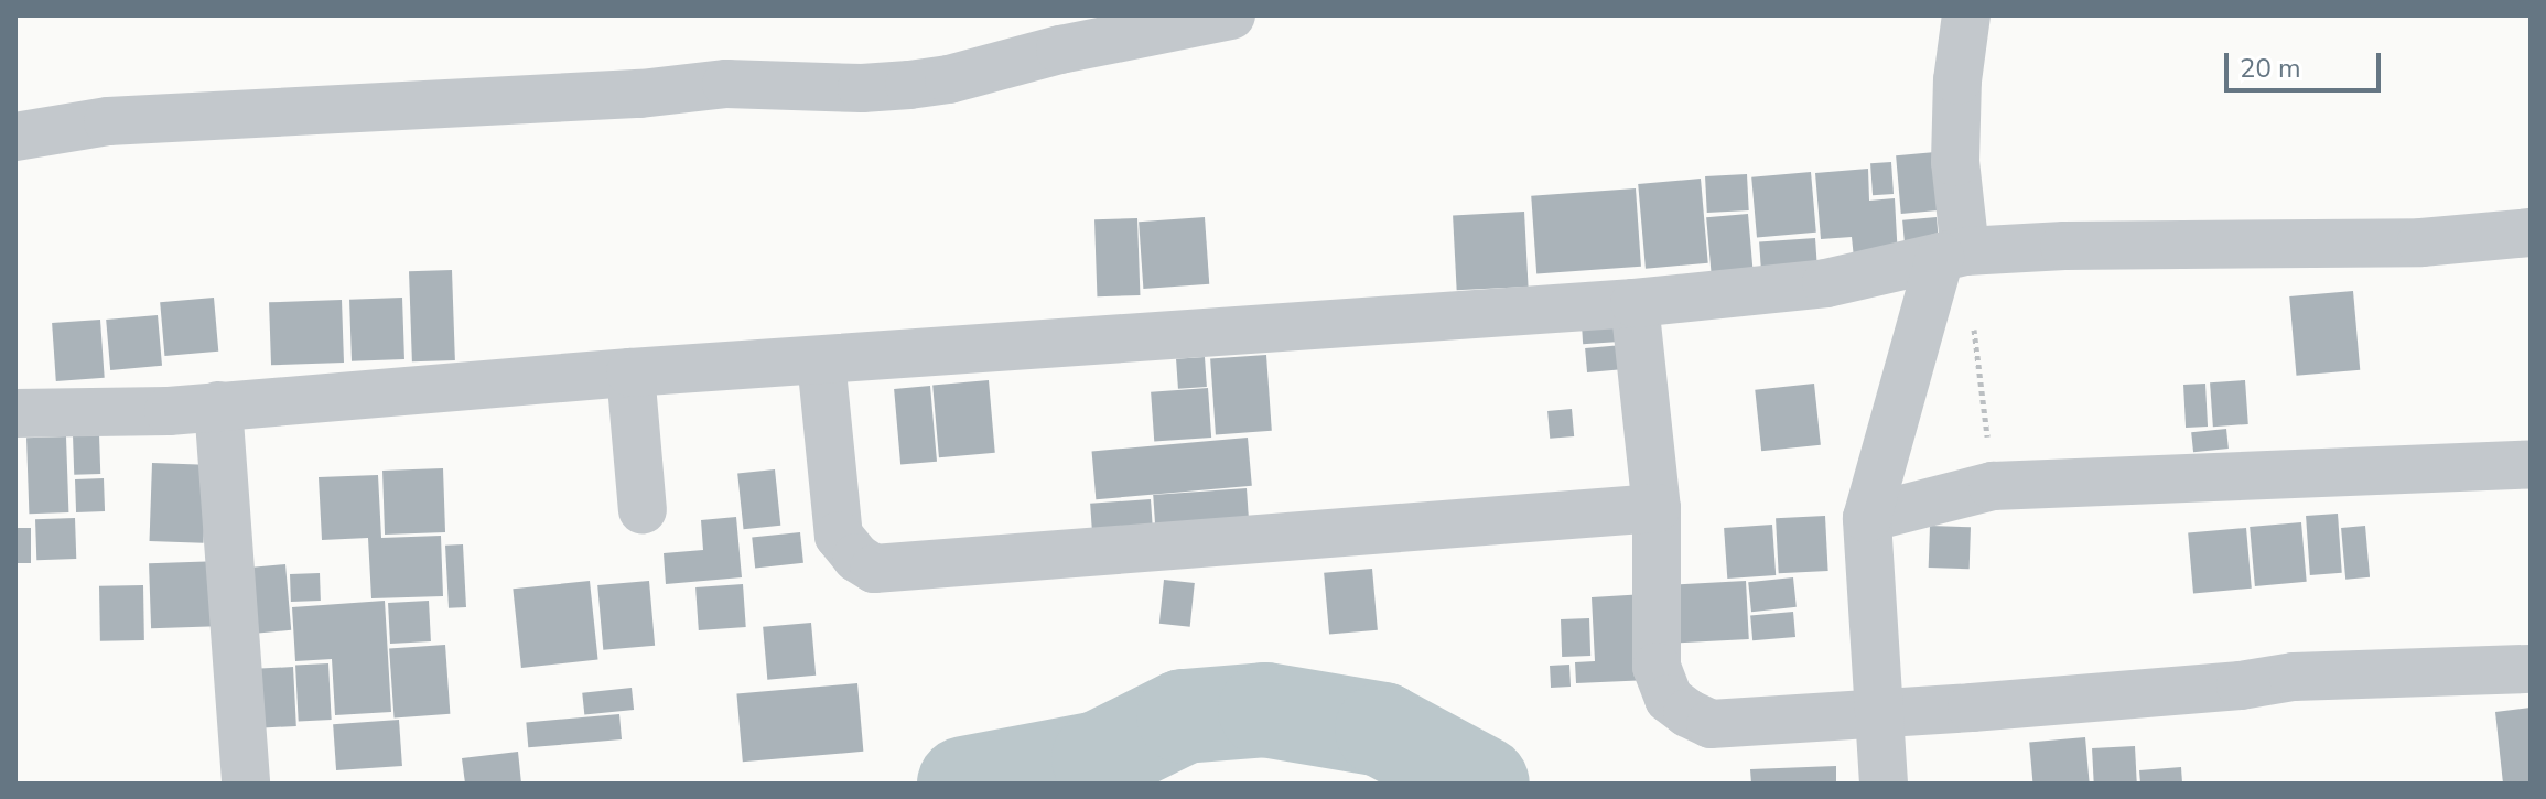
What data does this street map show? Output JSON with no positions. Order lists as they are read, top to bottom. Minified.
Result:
{"scale_bar":"20 m"}
